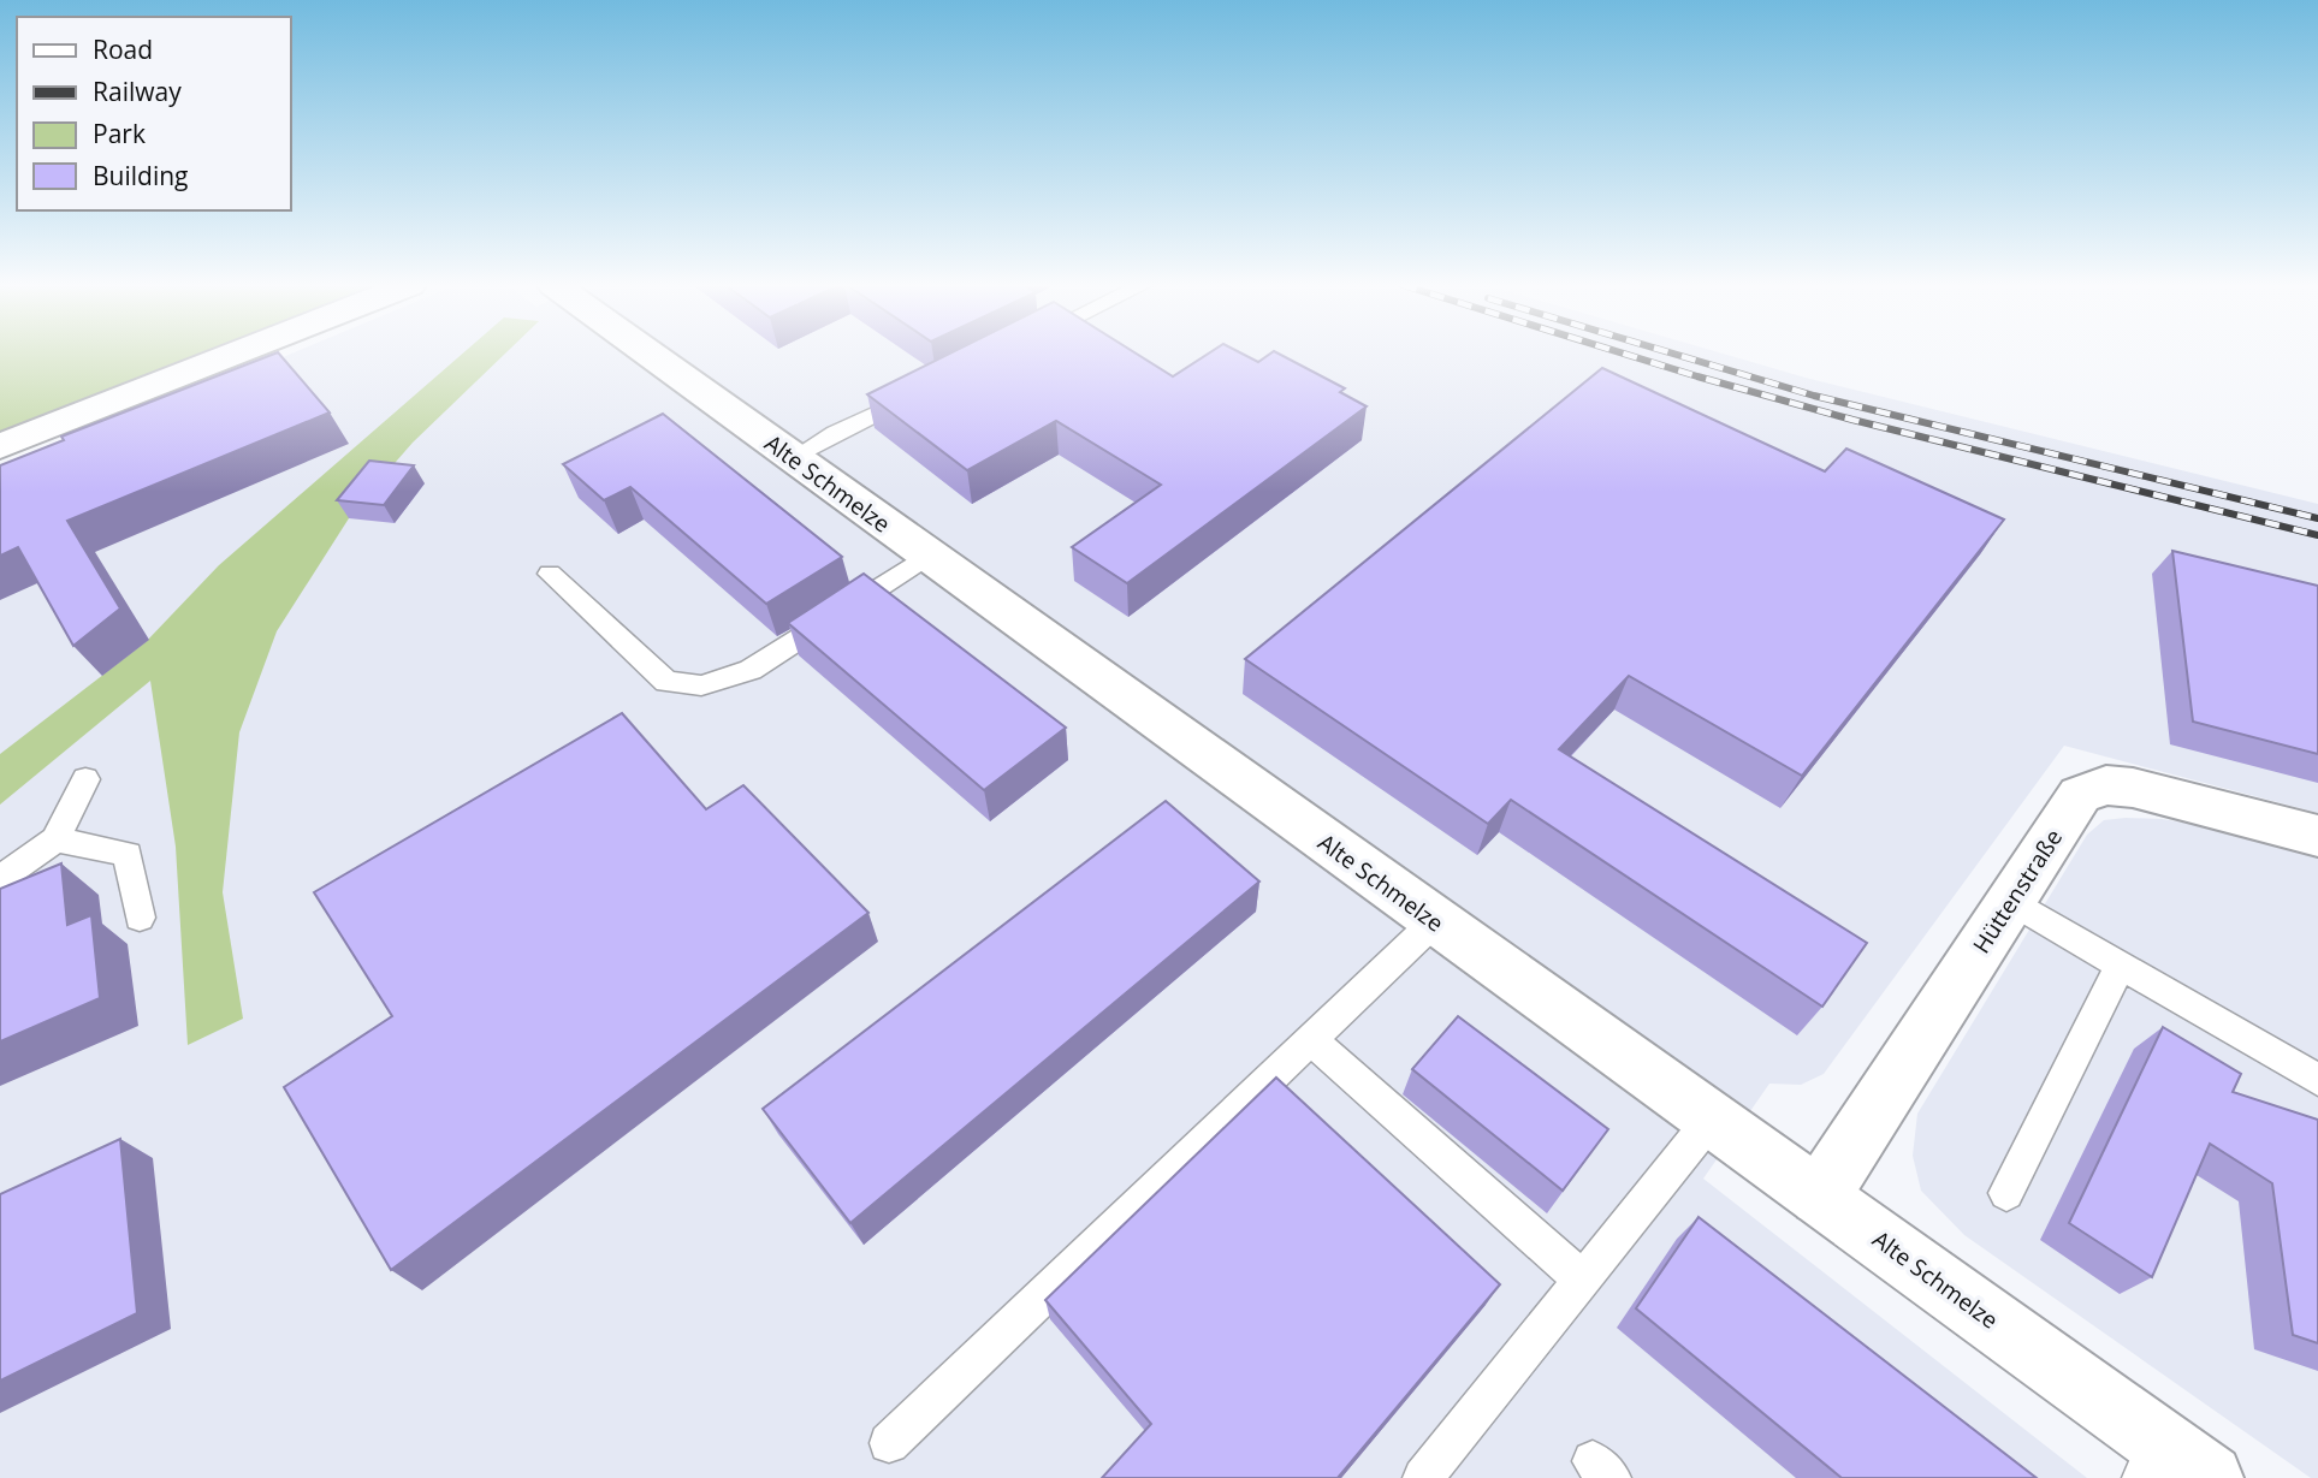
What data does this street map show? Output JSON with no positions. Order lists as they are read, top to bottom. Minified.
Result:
{"streets":{"street":["Alte Schmelze","Hüttenstraße"]},"crossings":[["Alte Schmelze","Hüttenstraße"]],"legend":["Road","Railway","Park","Building"]}
